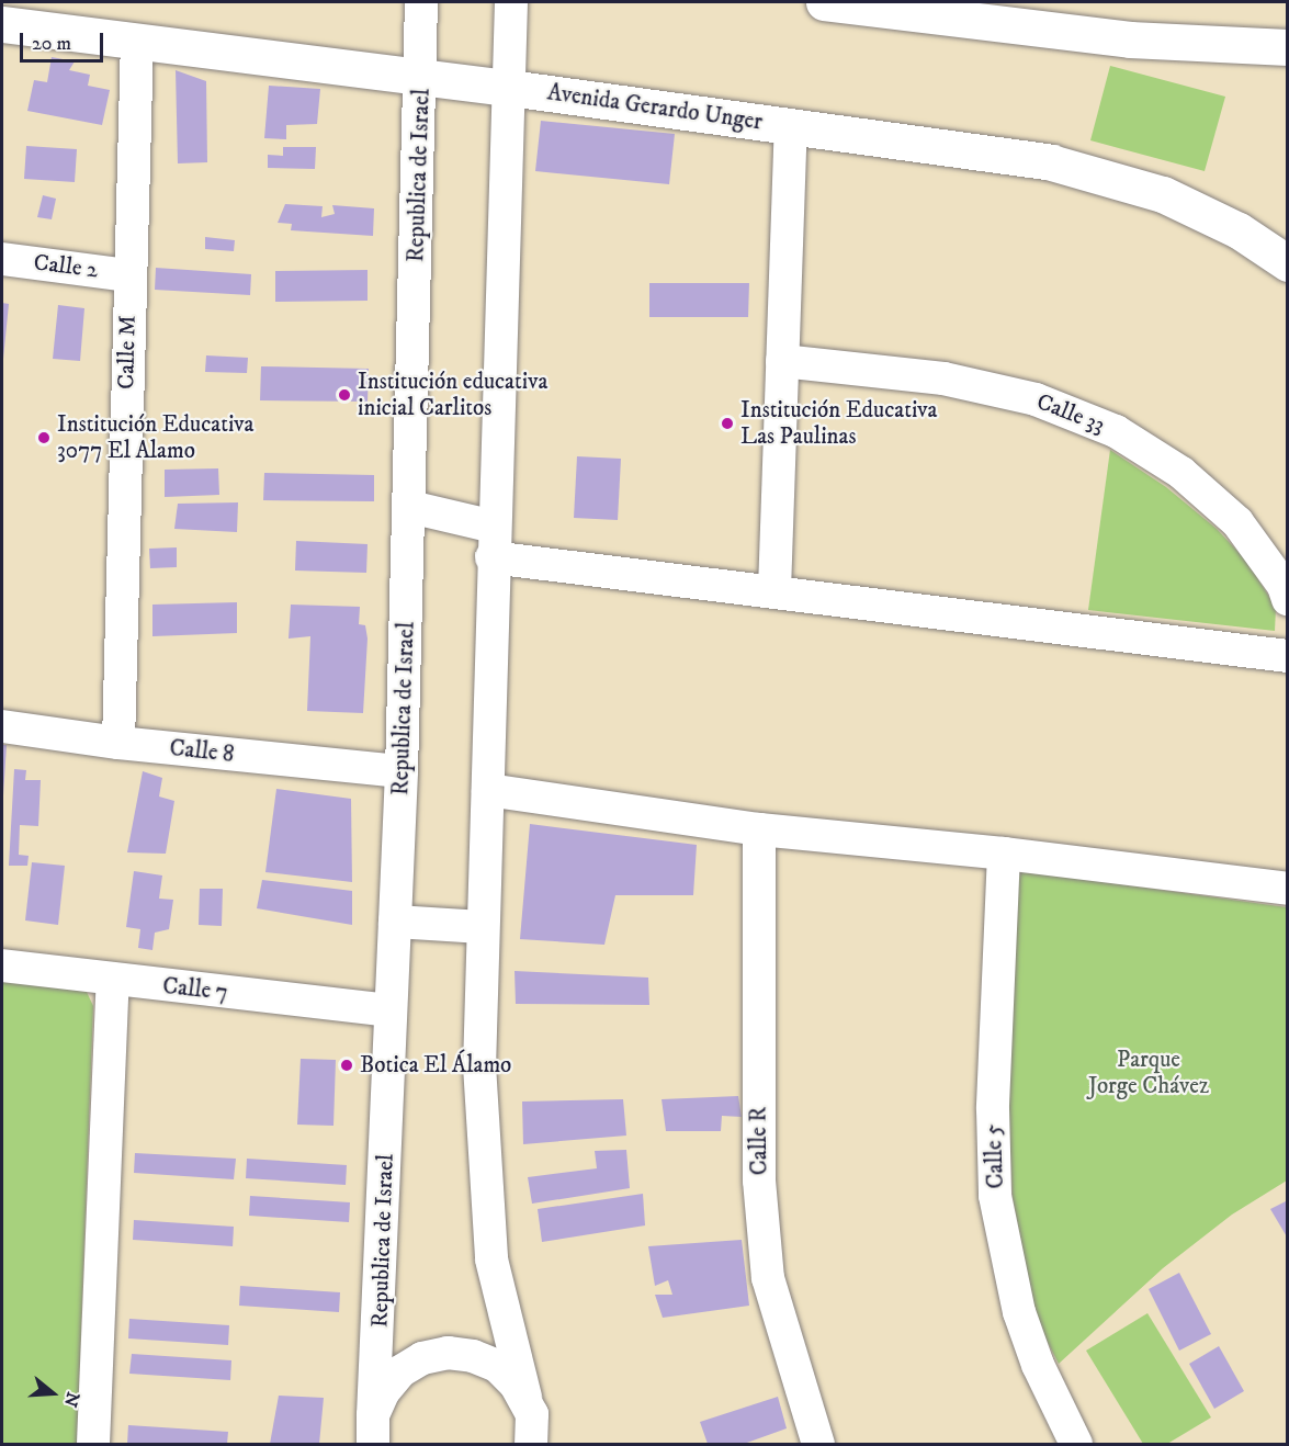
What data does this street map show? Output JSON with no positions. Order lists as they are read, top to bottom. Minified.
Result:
{"streets":{"main road":["Avenida Gerardo Unger"],"street":["Republica de Israel","Calle 2","Calle M","Calle 33","Calle 8","Calle 7","Calle R","Calle 5"]},"crossings":[["Avenida Gerardo Unger","Republica de Israel"],["Avenida Gerardo Unger","Calle M"],["Republica de Israel","Calle 8"],["Republica de Israel","Calle 7"],["Calle 2","Calle M"],["Calle M","Calle 8"]],"parks":["Parque Jorge Chávez"],"places":["Institución educativa inicial Carlitos","Institución Educativa Las Paulinas","Institución Educativa 3077 El Alamo","Botica El Álamo"],"scale_bar":"20 m","north":"right"}
